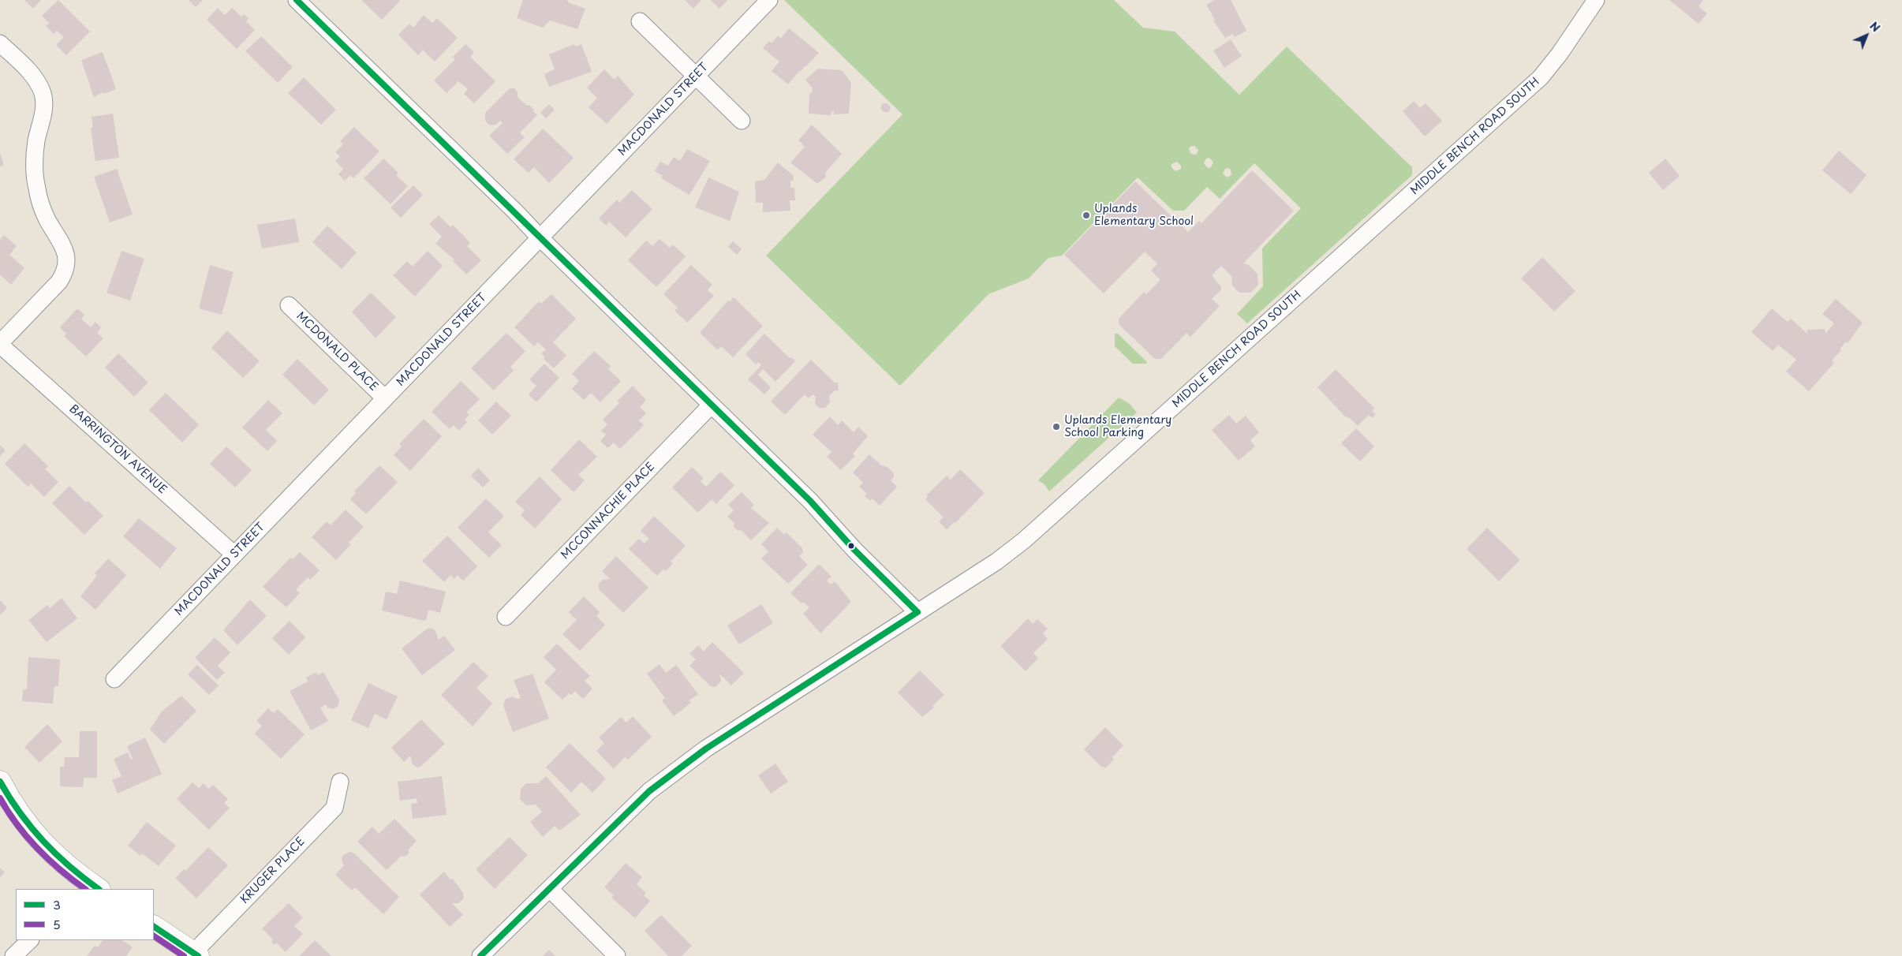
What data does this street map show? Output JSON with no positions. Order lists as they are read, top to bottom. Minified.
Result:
{"streets":{"street":["MACDONALD STREET","MIDDLE BENCH ROAD SOUTH","MCDONALD PLACE","BARRINGTON AVENUE","MCCONNACHIE PLACE","KRUGER PLACE"]},"crossings":[["MACDONALD STREET","MCDONALD PLACE"],["MACDONALD STREET","BARRINGTON AVENUE"]],"places":["Uplands Elementary School","Uplands Elementary School Parking"],"lines":["transit line 3","transit line 5"],"legend":["3","5"],"north":"top right"}
